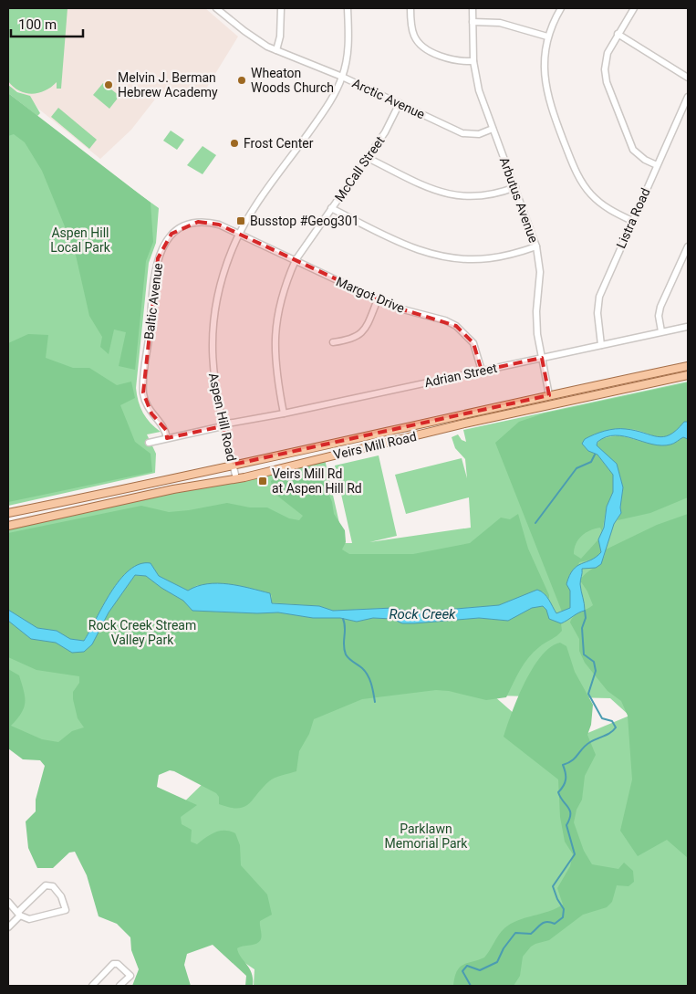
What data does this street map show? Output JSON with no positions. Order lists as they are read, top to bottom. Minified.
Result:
{"streets":{"main road":["Veirs Mill Road"],"street":["Arctic Avenue","McCall Street","Arbutus Avenue","Listra Road","Margot Drive","Baltic Avenue","Adrian Street","Aspen Hill Road"]},"crossings":[["Arctic Avenue","McCall Street"],["Arctic Avenue","Arbutus Avenue"],["Arctic Avenue","Aspen Hill Road"],["McCall Street","Margot Drive"],["McCall Street","Adrian Street"],["Arbutus Avenue","Adrian Street"],["Arbutus Avenue","Veirs Mill Road"],["Listra Road","Adrian Street"],["Margot Drive","Baltic Avenue"],["Margot Drive","Adrian Street"],["Margot Drive","Aspen Hill Road"],["Baltic Avenue","Adrian Street"],["Baltic Avenue","Aspen Hill Road"],["Adrian Street","Aspen Hill Road"],["Aspen Hill Road","Veirs Mill Road"]],"water":["Rock Creek"],"parks":["Aspen Hill Local Park","Rock Creek Stream Valley Park","Parklawn Memorial Park"],"places":{"other":["Wheaton Woods Church","Melvin J. Berman Hebrew Academy","Frost Center"],"transit":["Busstop #Geog301","Veirs Mill Rd at Aspen Hill Rd"]},"scale_bar":"100 m"}
